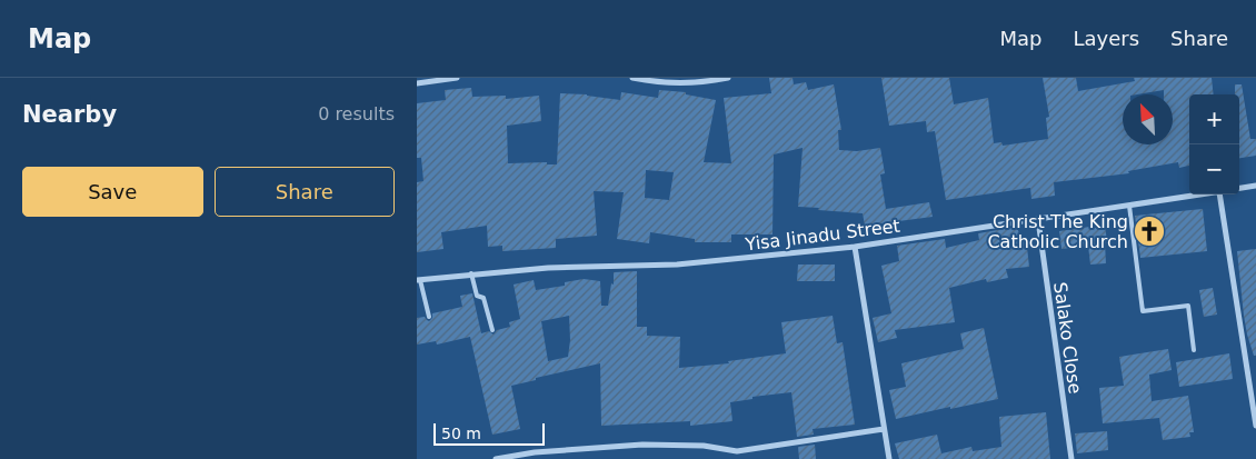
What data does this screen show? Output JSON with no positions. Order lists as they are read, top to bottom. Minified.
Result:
{"streets":{"street":["Yisa Jinadu Street","Salako Close"]},"crossings":[["Yisa Jinadu Street","Salako Close"]],"places":{"church":["Christ The King Catholic Church"]},"scale_bar":"50 m","north":"top left","page":{"header":"Map","nav":["Map","Layers","Share"],"heading":["Nearby","0 results"],"map_buttons":["+","−"],"buttons":["Save","Share"],"scale":"50 m"}}
